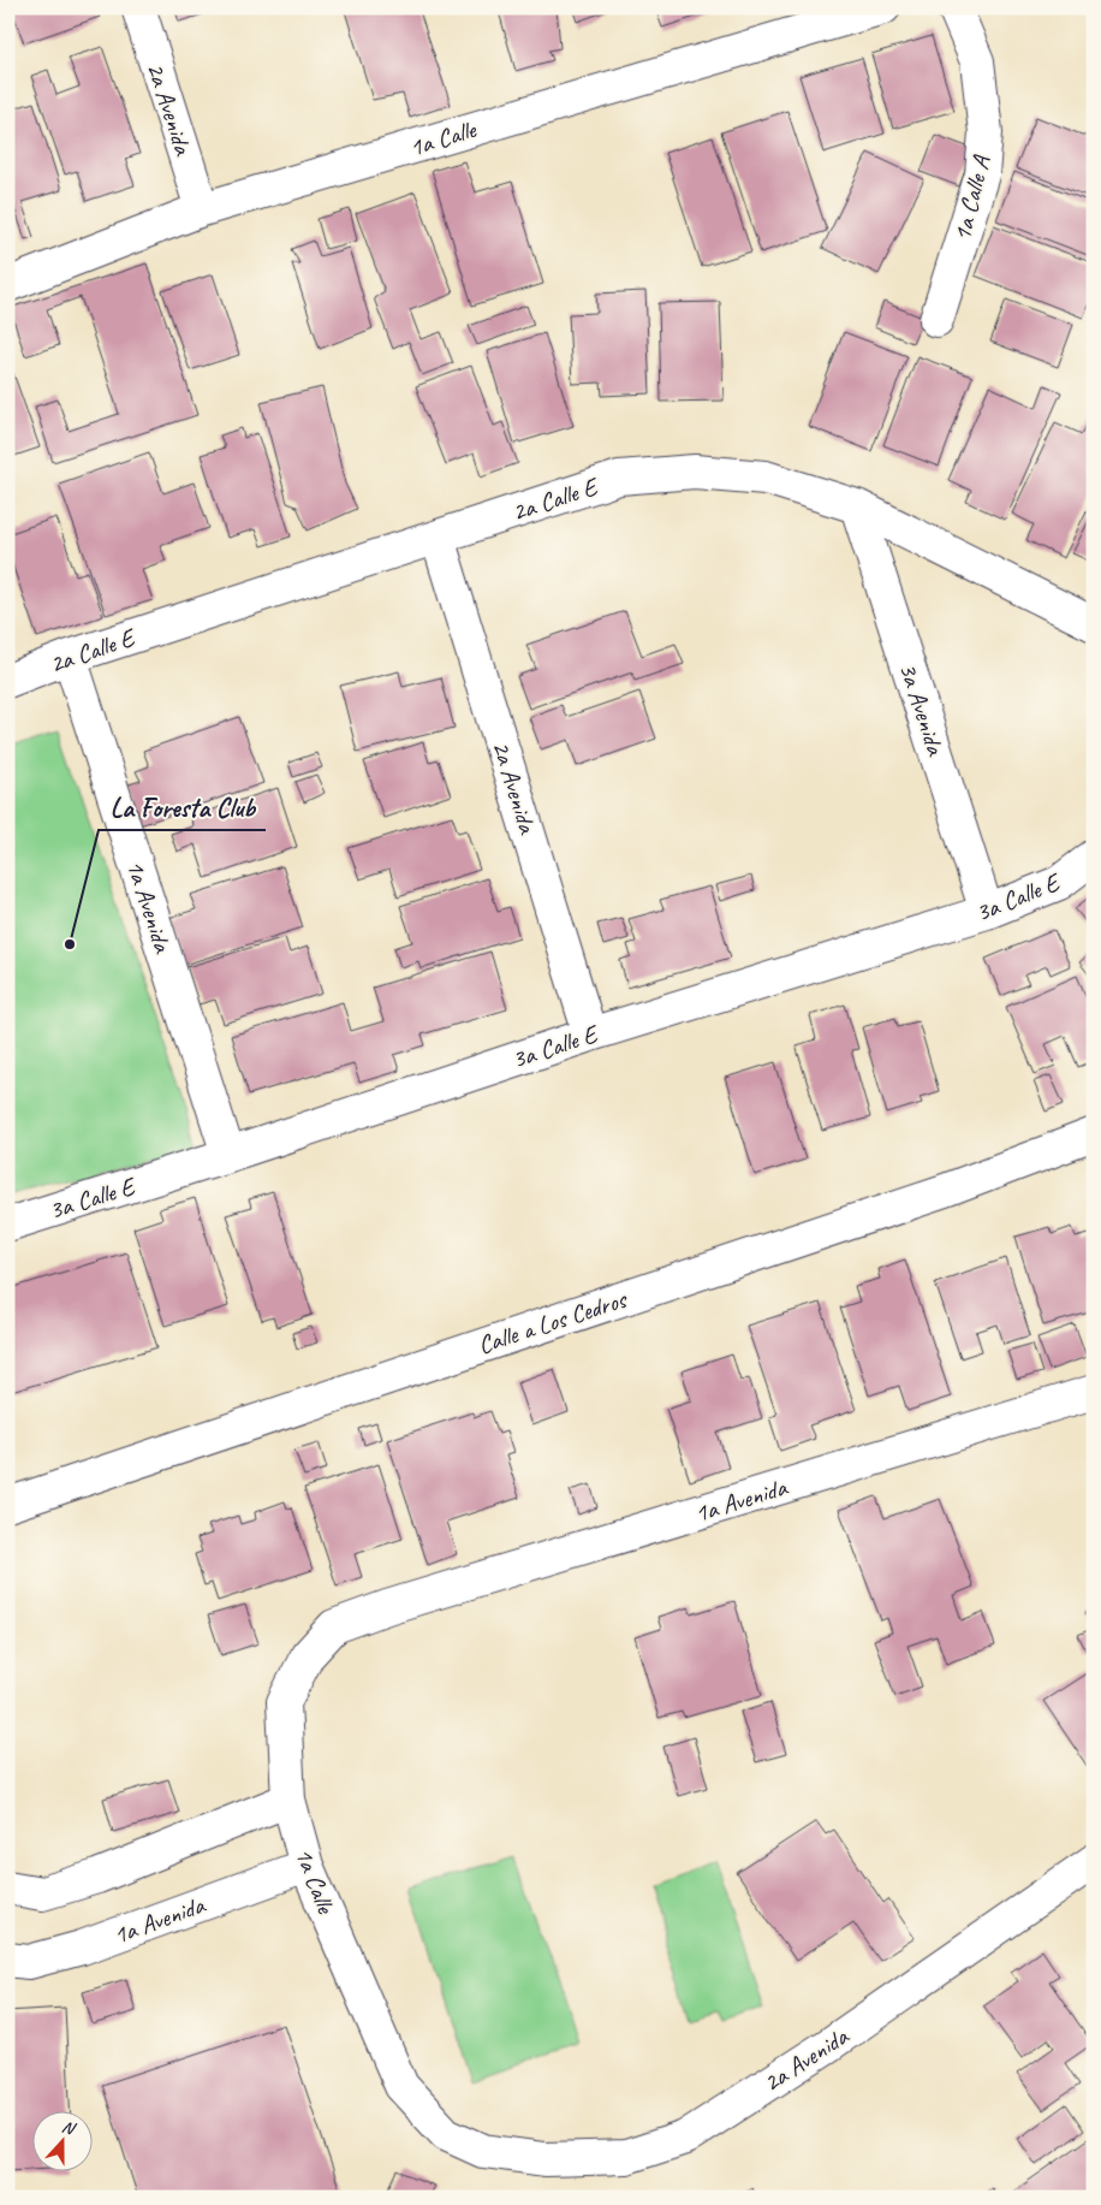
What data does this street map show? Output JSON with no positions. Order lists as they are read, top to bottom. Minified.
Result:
{"streets":{"street":["2a Avenida","1a Calle","1a Calle A","2a Calle E","3a Avenida","3a Calle E","1a Avenida","Calle a Los Cedros"]},"crossings":[["2a Avenida","1a Calle"],["2a Avenida","2a Calle E"],["2a Avenida","3a Calle E"],["1a Calle","1a Avenida"],["2a Calle E","3a Avenida"],["2a Calle E","1a Avenida"],["3a Avenida","3a Calle E"],["3a Calle E","1a Avenida"]],"places":["La Foresta Club"],"north":"top"}
